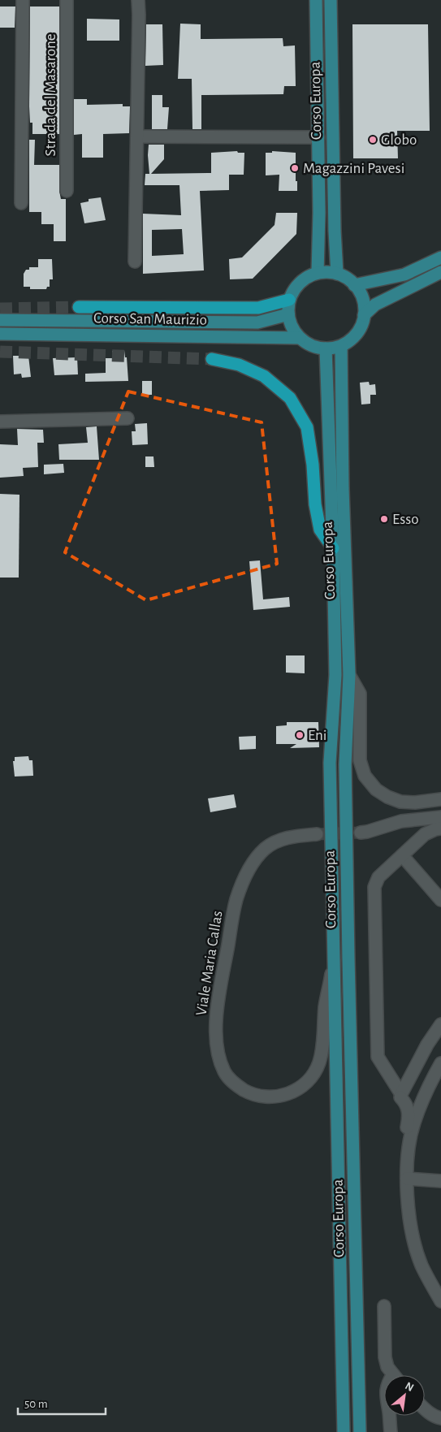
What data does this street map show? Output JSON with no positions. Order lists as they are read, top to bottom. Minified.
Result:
{"streets":{"main road":["Corso Europa","Corso San Maurizio"],"street":["Strada del Masarone","Viale Maria Callas"]},"crossings":[["Corso Europa","Corso San Maurizio"],["Corso Europa","Viale Maria Callas"]],"places":["Globo","Magazzini Pavesi","Esso","Eni"],"scale_bar":"50 m","north":"top right"}
